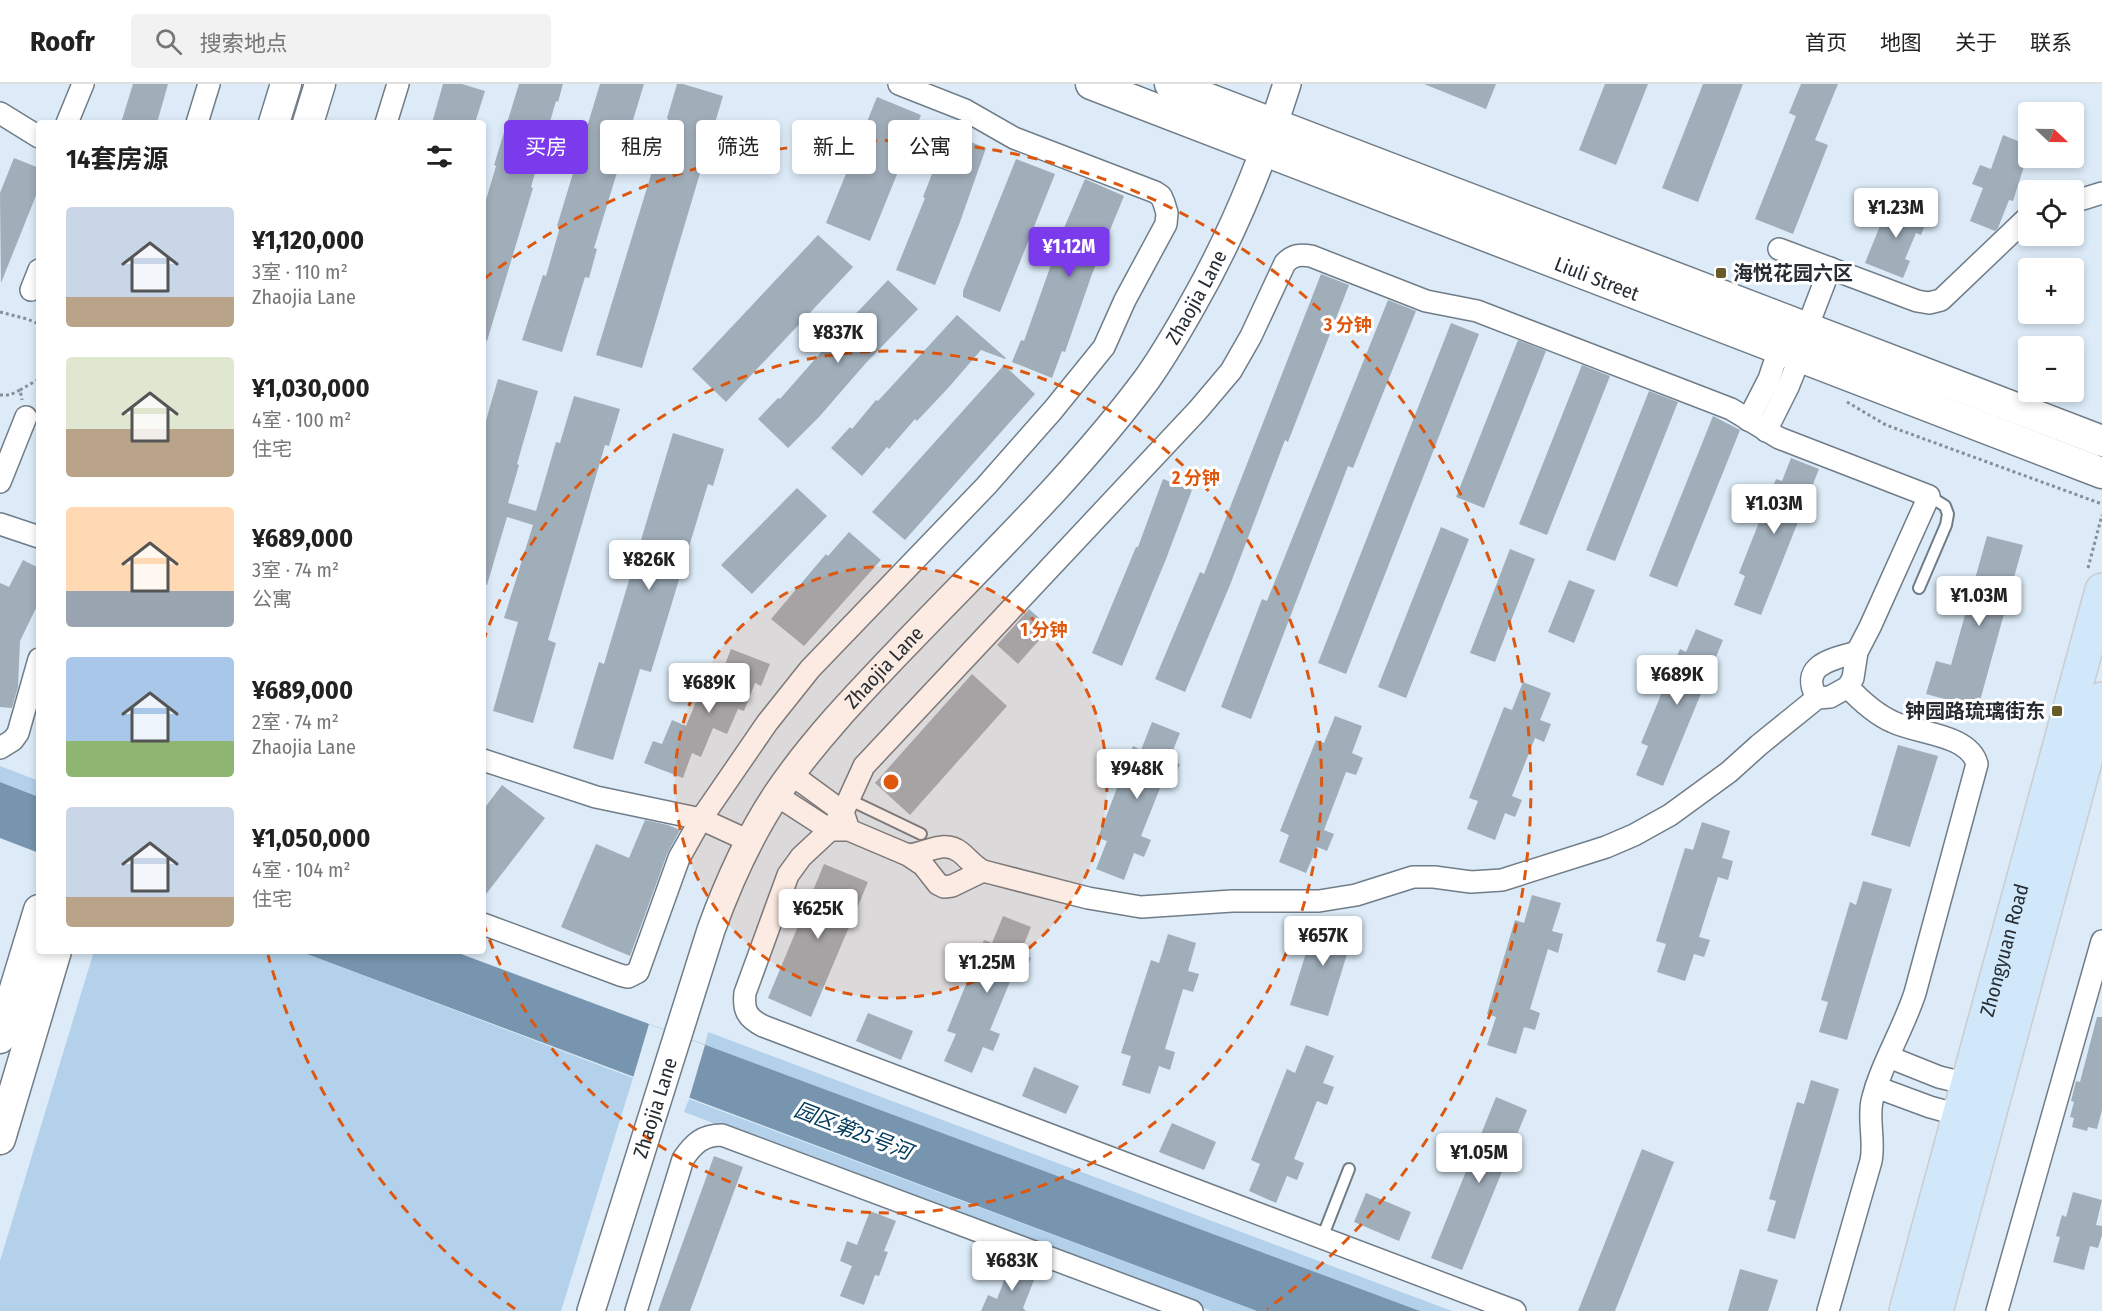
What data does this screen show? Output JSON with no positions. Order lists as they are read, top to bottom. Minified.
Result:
{"streets":{"main road":["Liuli Street","Zhongyuan Road"],"street":["Zhaojia Lane"]},"crossings":[["Liuli Street","Zhaojia Lane"]],"water":["园区第25号河"],"places":{"transit":["海悦花园六区","钟园路琉璃街东"]},"north":"right","page":{"header":"Roofr","search":"搜索地点","nav":["首页","地图","关于","联系"],"map_buttons":["+","−"],"chip":["买房","租房","筛选","新上","公寓"],"heading":"14套房源","price":["¥1.23M","¥1.12M","¥837K","¥1.03M","¥826K","¥1.03M","¥689K","¥689K","¥948K","¥625K","¥657K","¥1.25M","¥1.05M","¥683K"],"list":[{"name":"¥1,120,000","note":"3室 · 110 m² · Zhaojia Lane"},{"name":"¥1,030,000","note":"4室 · 100 m² · 住宅"},{"name":"¥689,000","note":"3室 · 74 m² · 公寓"},{"name":"¥689,000","note":"2室 · 74 m² · Zhaojia Lane"},{"name":"¥1,050,000","note":"4室 · 104 m² · 住宅"}]},"rings":["3 分钟","2 分钟","1 分钟"]}
